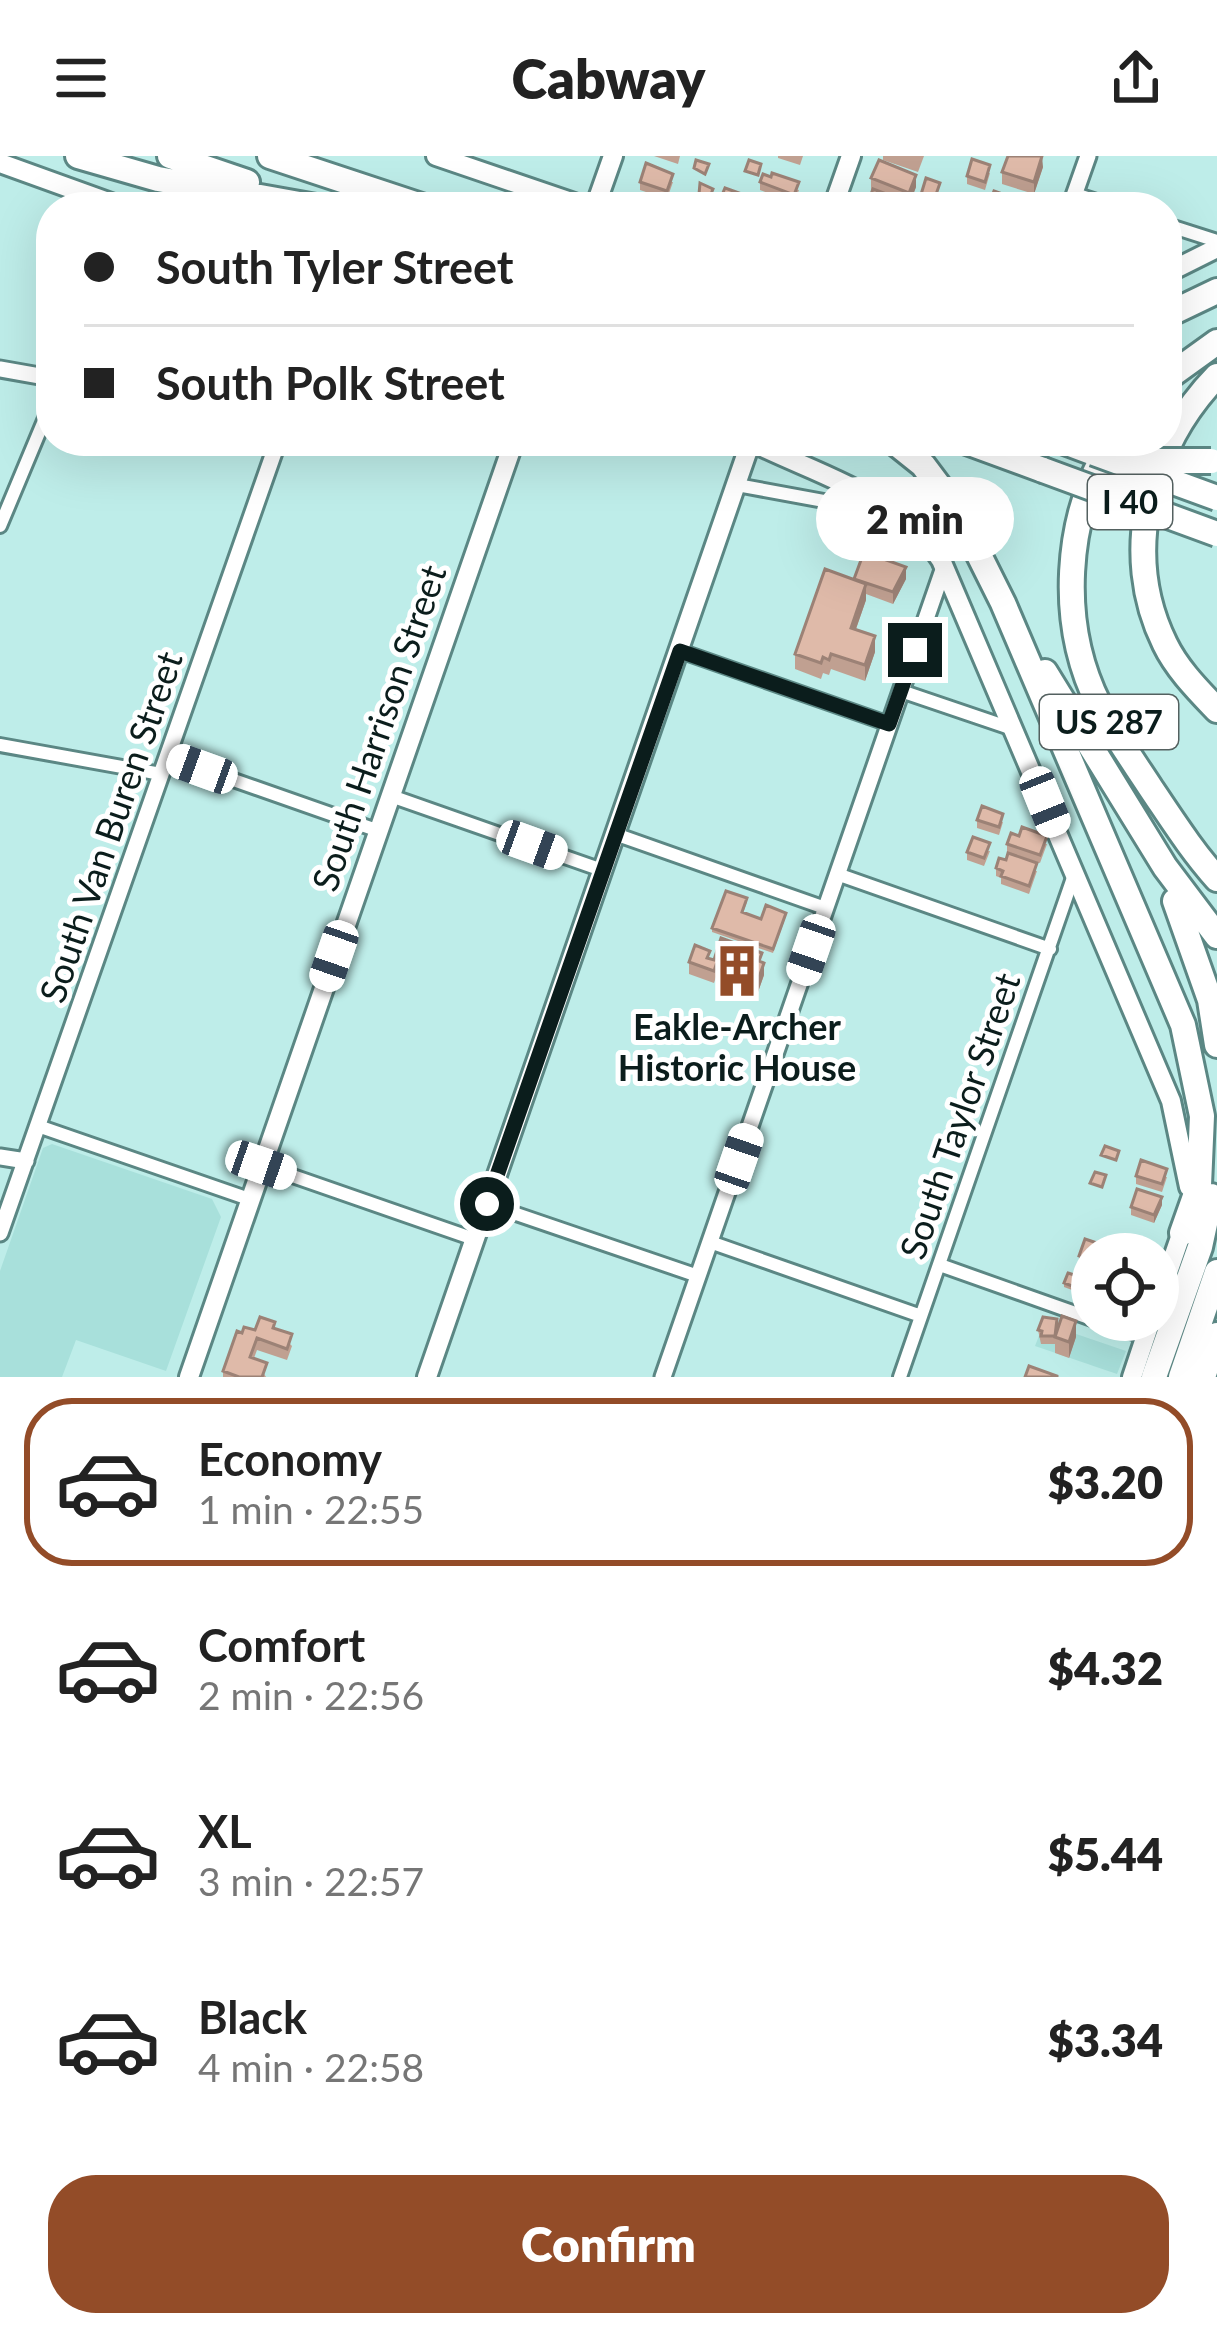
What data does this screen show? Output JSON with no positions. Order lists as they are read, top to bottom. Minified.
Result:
{"streets":{"highway":["I 40","US 287"],"main road":["South Harrison Street"],"street":["South Van Buren Street","South Taylor Street"]},"places":{"building":["Eakle-Archer Historic House"]},"page":{"header":"Cabway","banner":["South Tyler Street","South Polk Street"],"bubble":"2 min","list":[{"name":"Economy","note":"1 min · 22:55","value":"$3.20"},{"name":"Comfort","note":"2 min · 22:56","value":"$4.32"},{"name":"XL","note":"3 min · 22:57","value":"$5.44"},{"name":"Black","note":"4 min · 22:58","value":"$3.34"}],"buttons":"Confirm"}}
